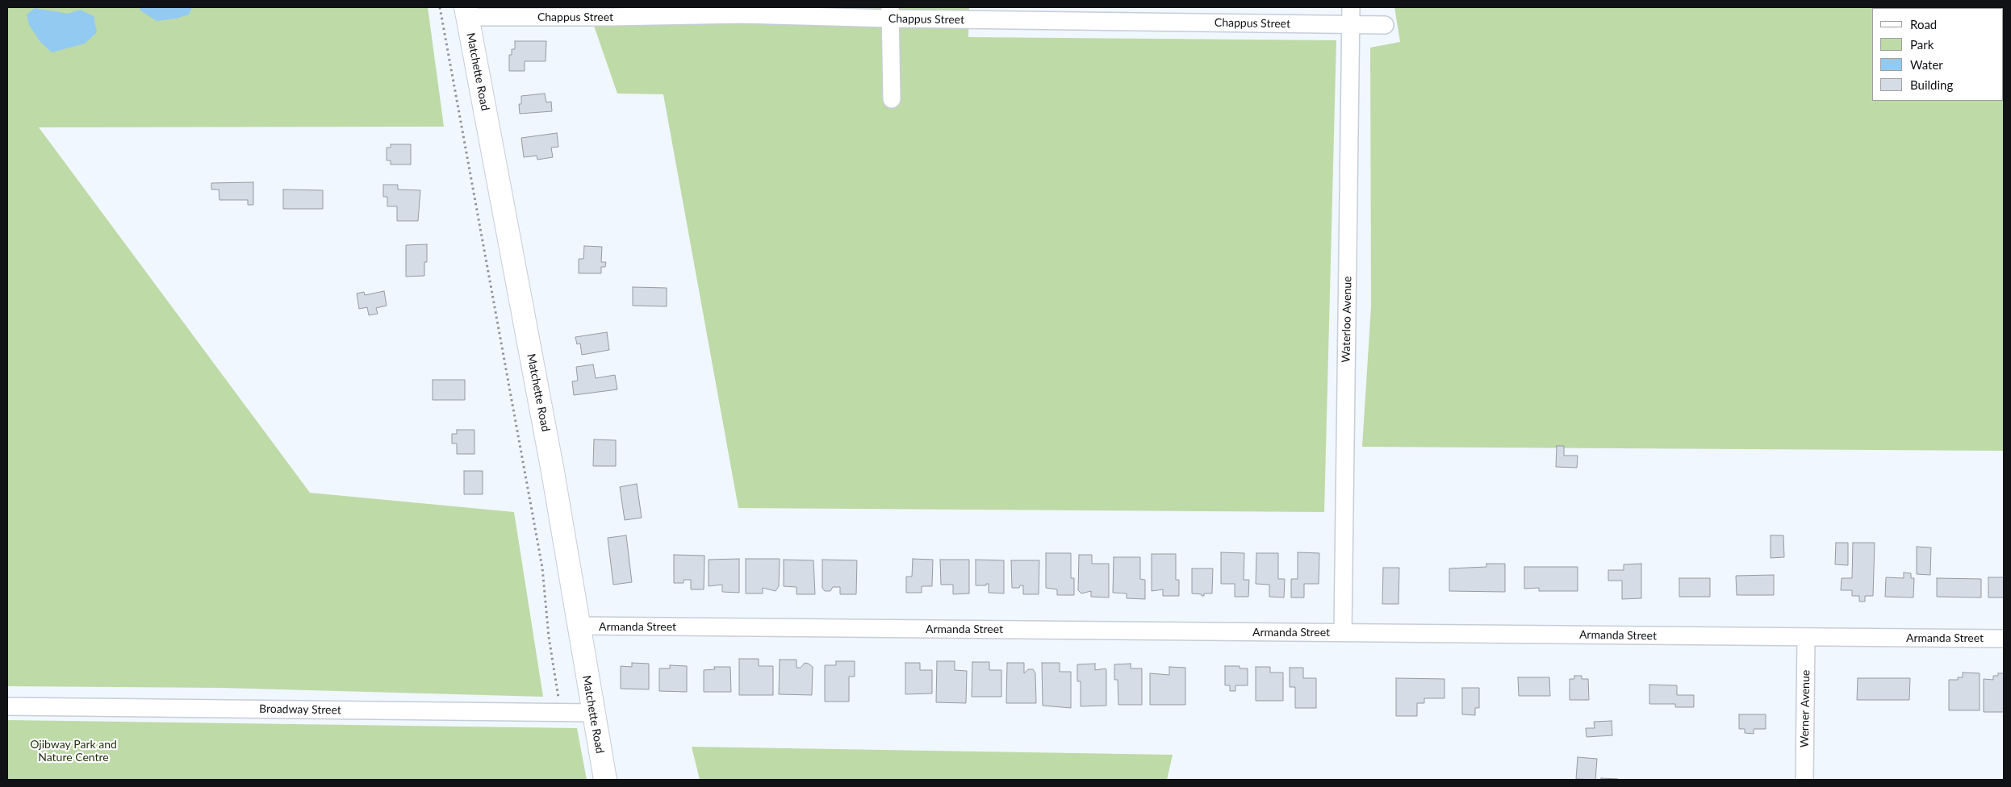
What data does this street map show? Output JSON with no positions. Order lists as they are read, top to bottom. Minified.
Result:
{"streets":{"street":["Chappus Street","Matchette Road","Waterloo Avenue","Armanda Street","Werner Avenue","Broadway Street"]},"crossings":[["Chappus Street","Matchette Road"],["Chappus Street","Waterloo Avenue"],["Matchette Road","Armanda Street"],["Matchette Road","Broadway Street"],["Waterloo Avenue","Armanda Street"],["Armanda Street","Werner Avenue"]],"parks":["Ojibway Park and Nature Centre"],"legend":["Road","Park","Water","Building"]}
